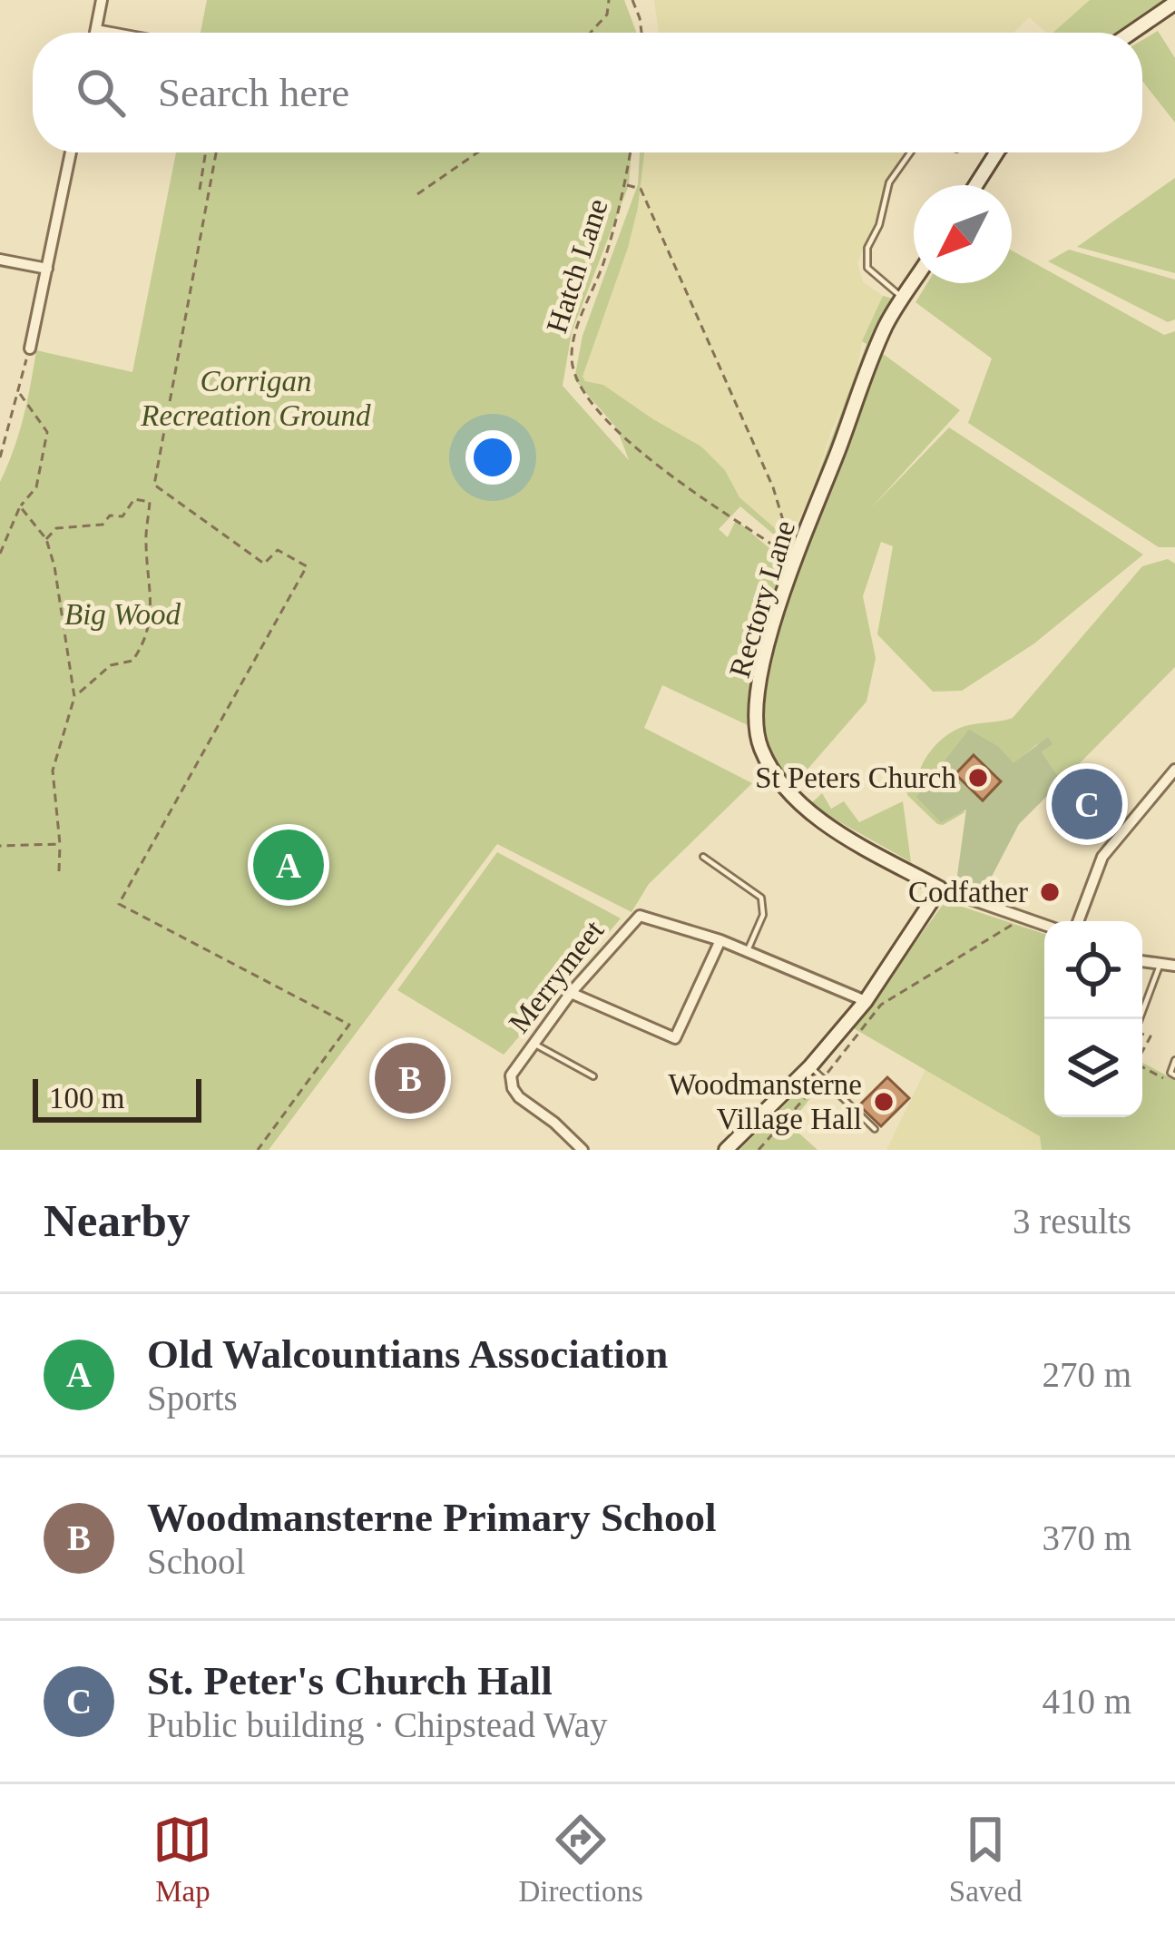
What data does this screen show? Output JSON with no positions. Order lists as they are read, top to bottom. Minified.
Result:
{"streets":{"main road":["Rectory Lane"],"street":["Merrymeet"],"path":["Hatch Lane"]},"parks":["Corrigan Recreation Ground","Big Wood"],"places":["St Peters Church","Codfather","Woodmansterne Village Hall"],"scale_bar":"100 m","north":"bottom left","page":{"search":"Search here","pins":["C","A","B"],"scale":"100 m","heading":["Nearby","3 results"],"list":[{"mark":"A","name":"Old Walcountians Association","note":"Sports","value":"270 m"},{"mark":"B","name":"Woodmansterne Primary School","note":"School","value":"370 m"},{"mark":"C","name":"St. Peter's Church Hall","note":"Public building · Chipstead Way","value":"410 m"}],"nav":["Map","Directions","Saved"]}}
